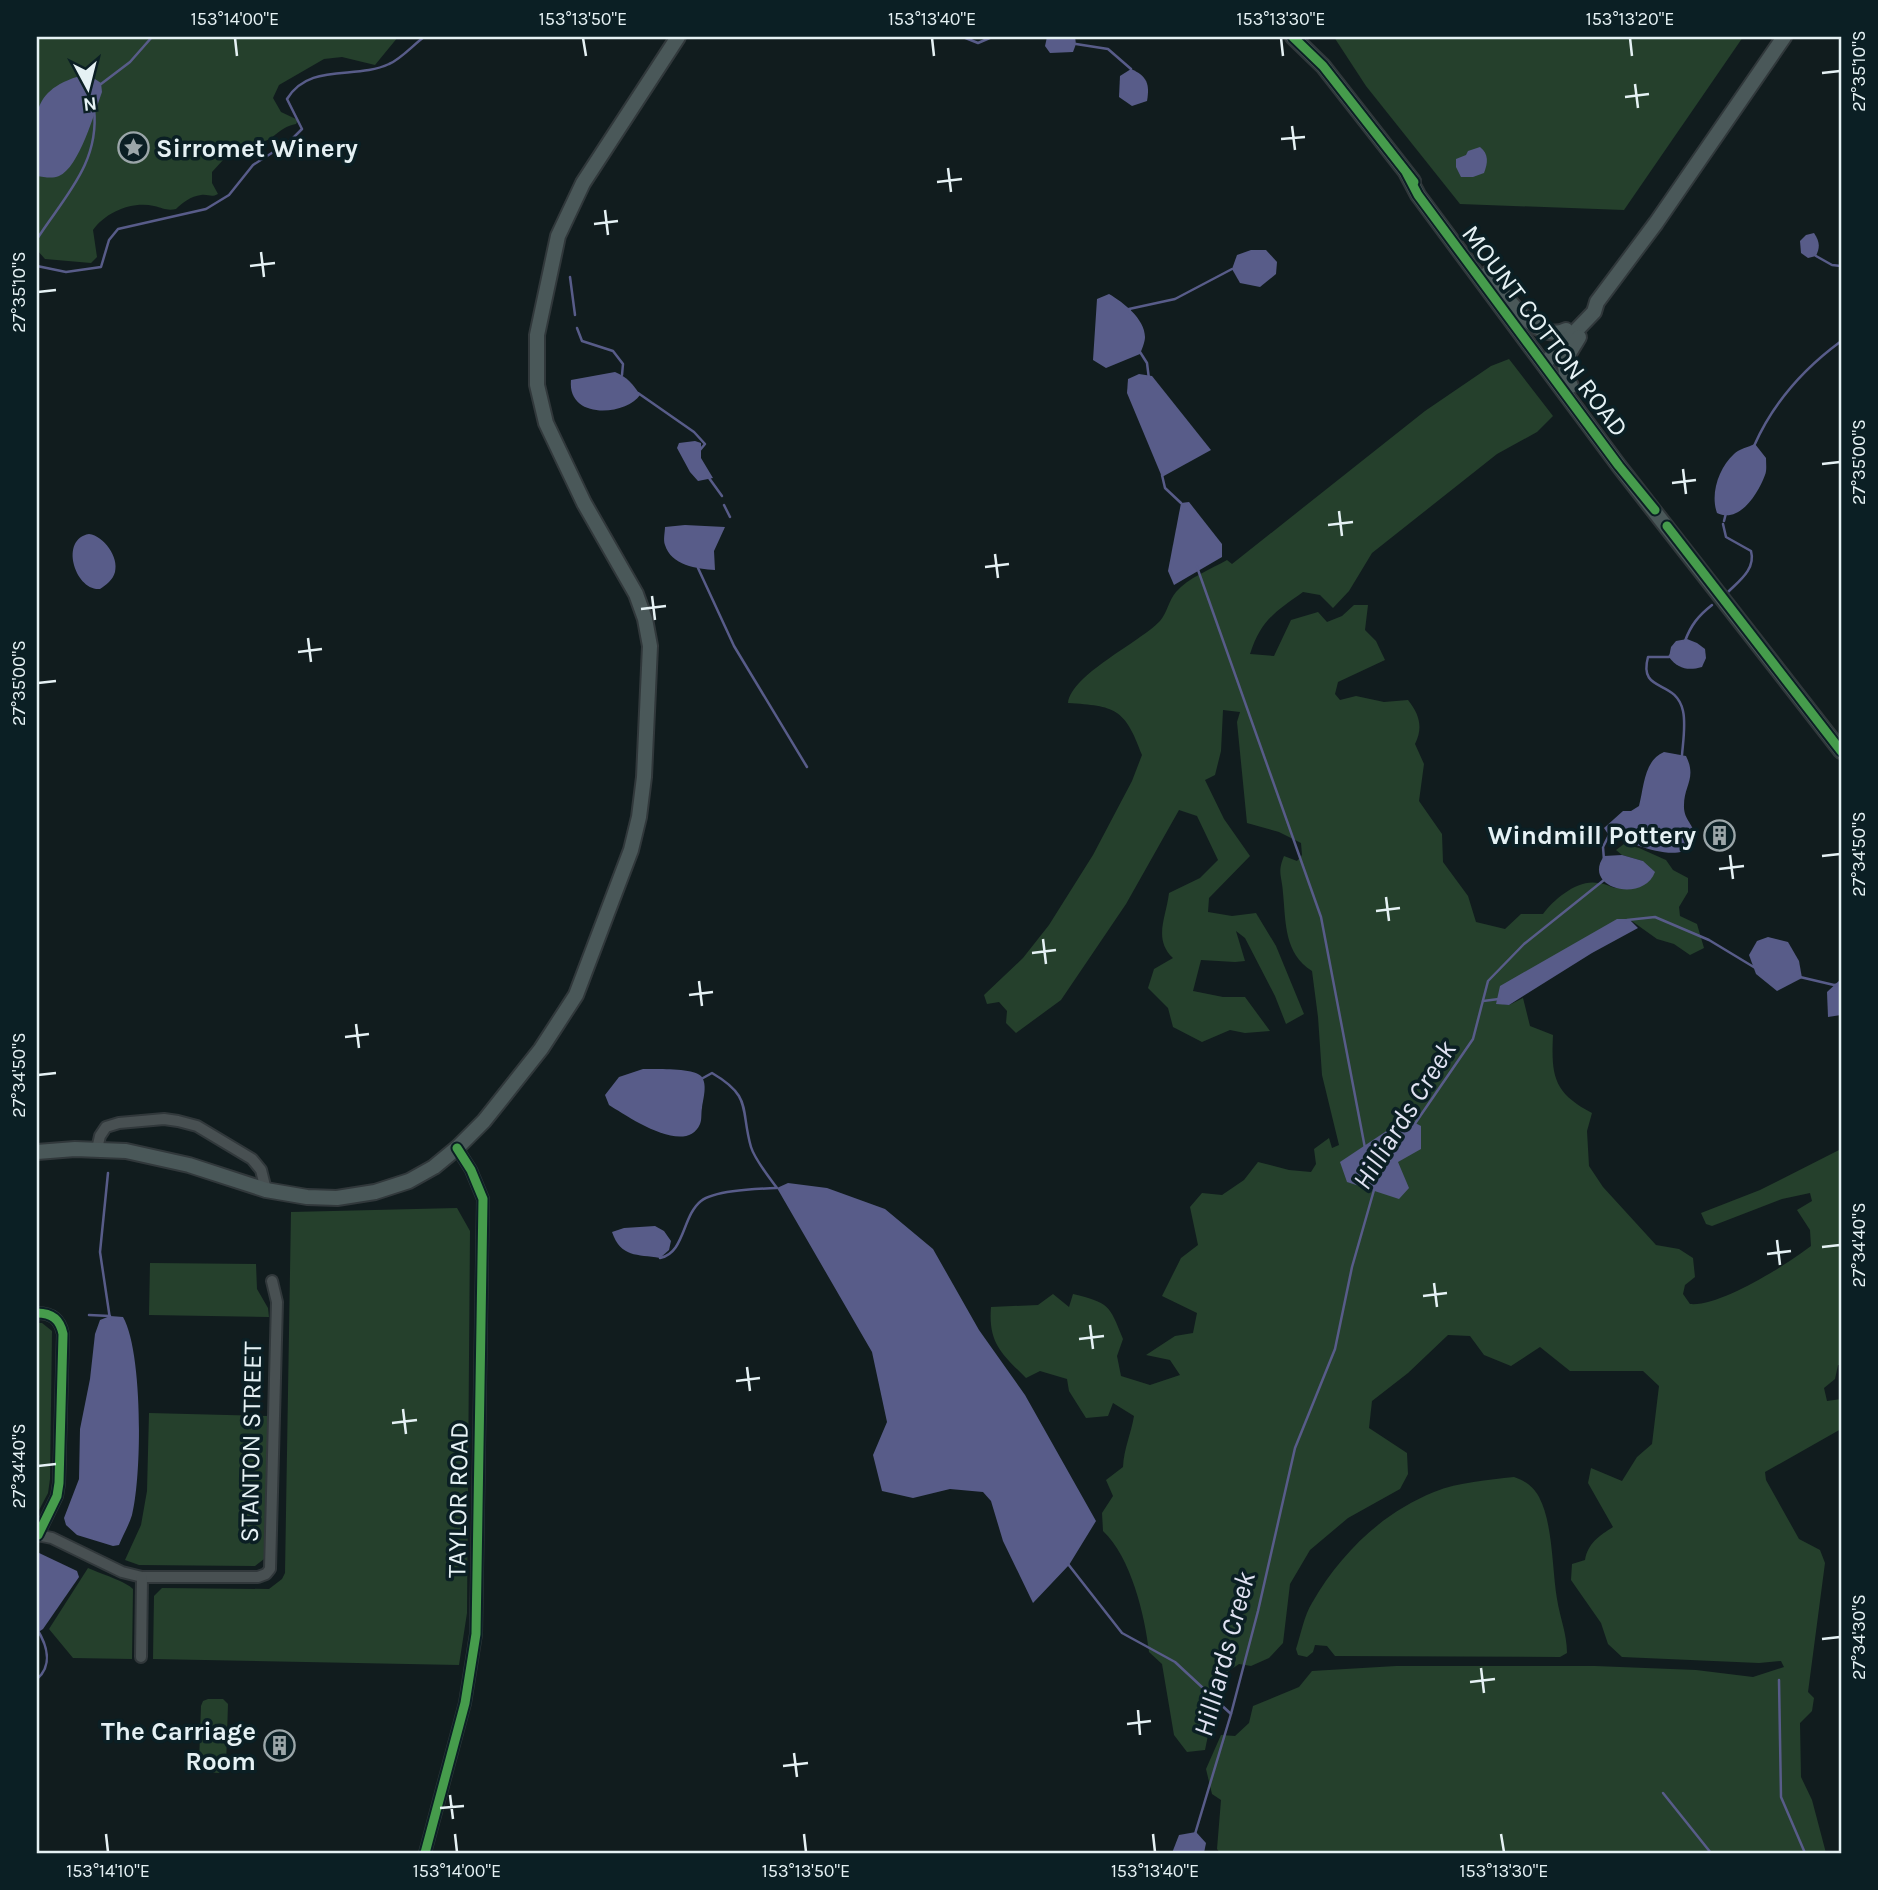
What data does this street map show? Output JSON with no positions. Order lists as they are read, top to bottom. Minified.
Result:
{"streets":{"main road":["MOUNT COTTON ROAD"],"street":["STANTON STREET","TAYLOR ROAD"]},"water":["Hilliards Creek"],"places":{"place":["Sirromet Winery"],"building":["Windmill Pottery","The Carriage Room"]},"north":"bottom","coordinates":["153°14'00\"E","153°13'50\"E","153°13'40\"E","153°13'30\"E","153°13'20\"E","27°35'10\"S","27°35'00\"S","27°34'50\"S","27°34'40\"S","27°34'30\"S","153°14'10\"E"]}
